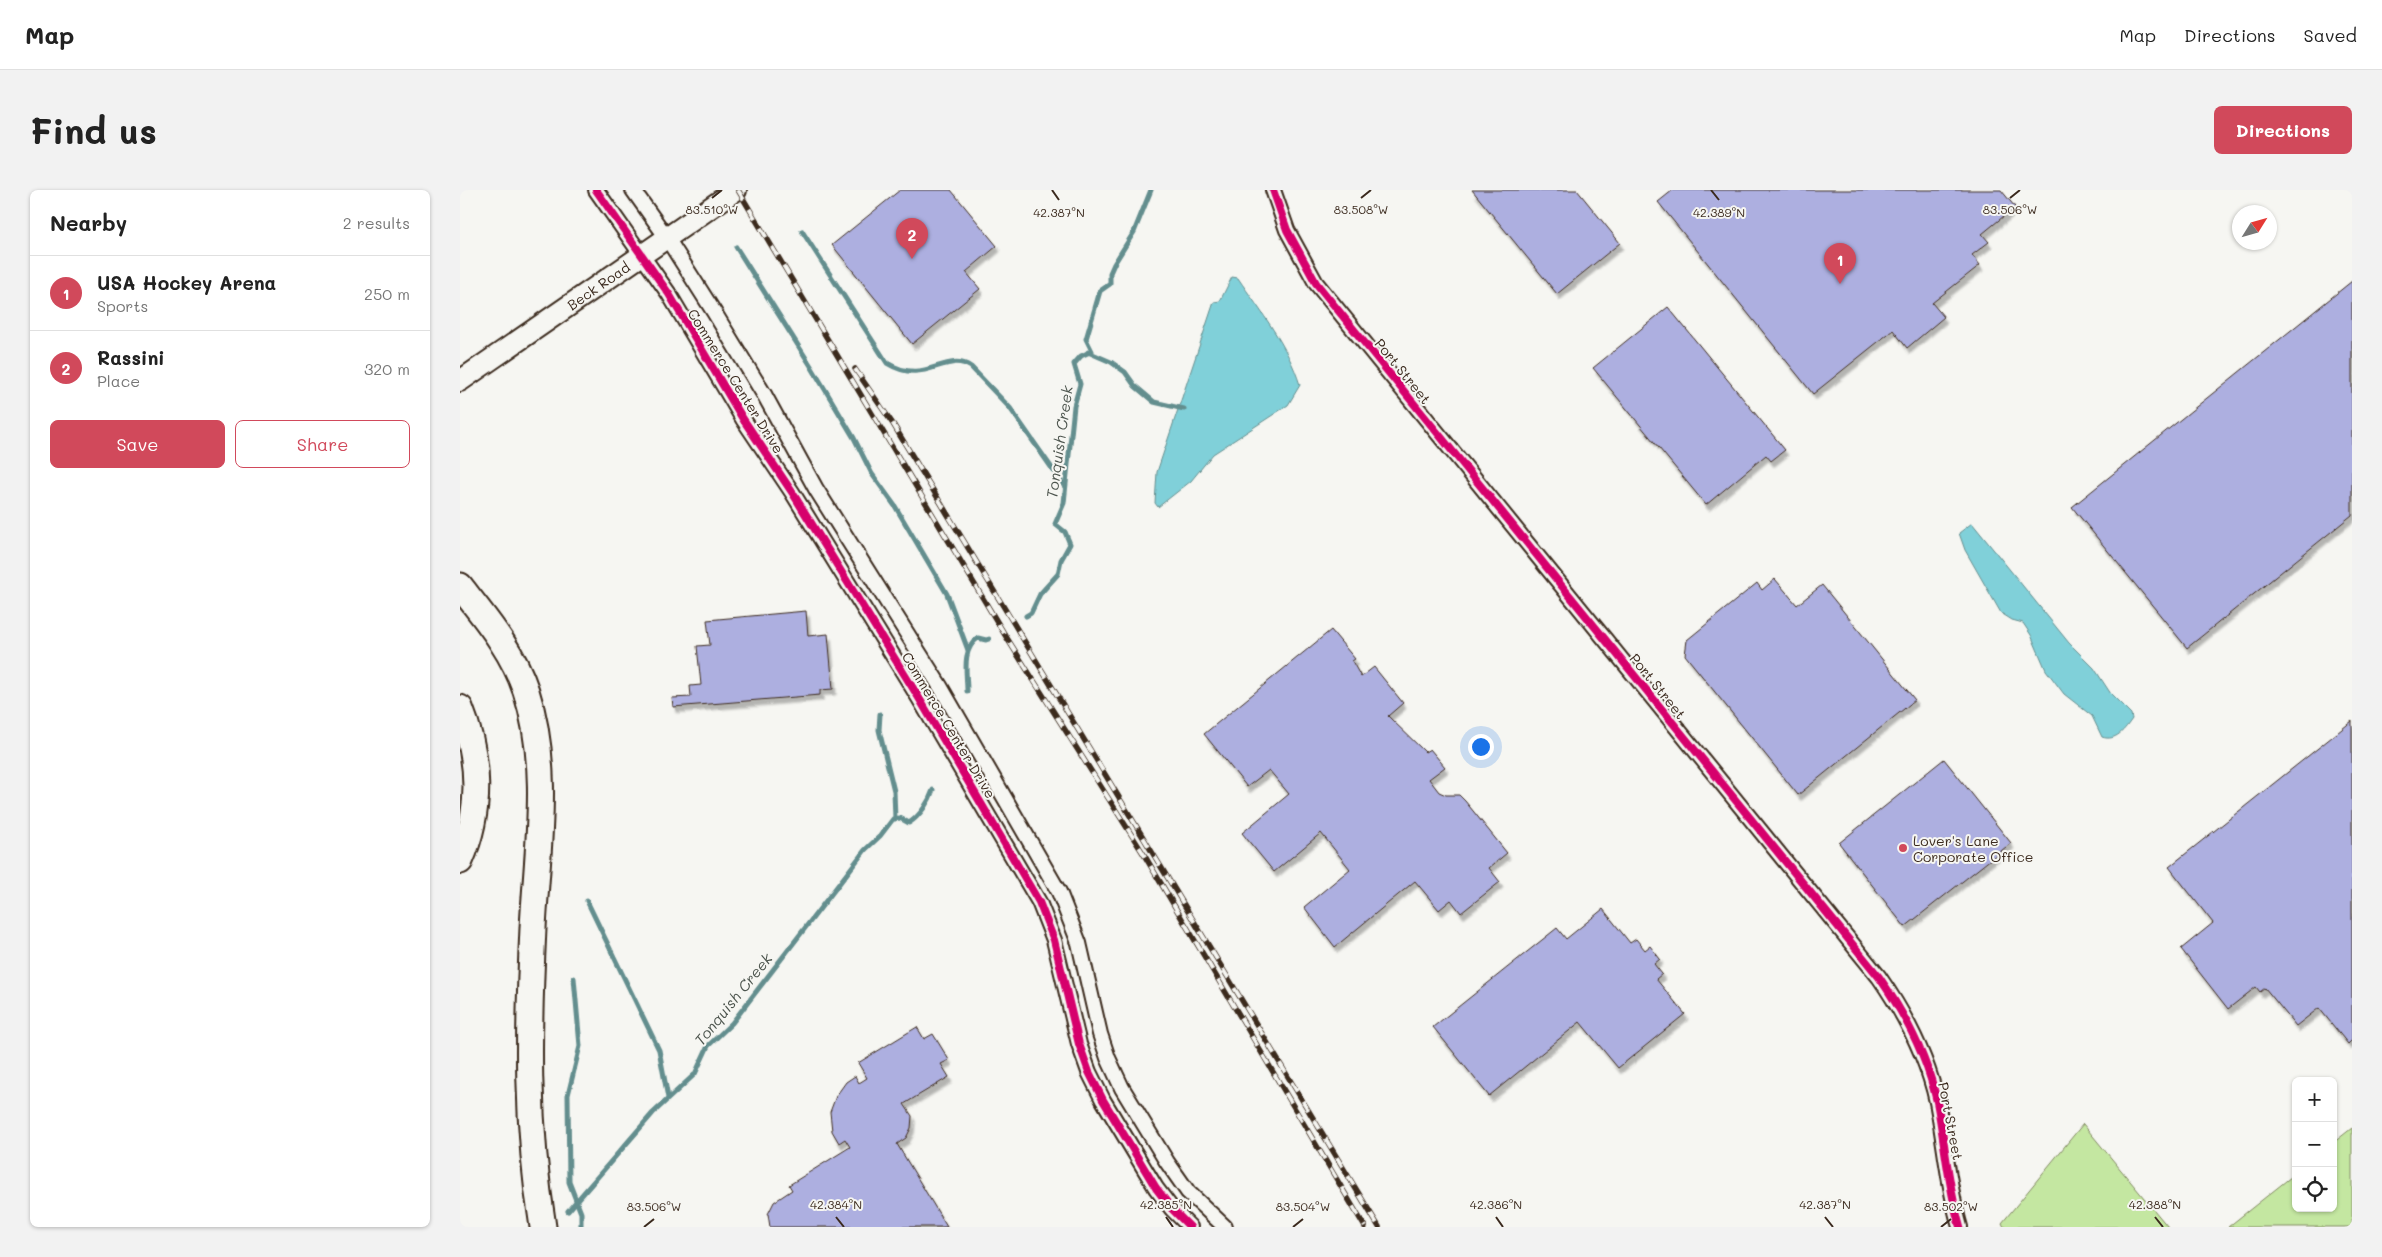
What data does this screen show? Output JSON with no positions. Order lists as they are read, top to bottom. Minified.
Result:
{"streets":{"main road":["Beck Road"],"street":["Port Street","Commerce Center Drive"]},"crossings":[["Beck Road","Commerce Center Drive"]],"water":["Tonquish Creek"],"places":["Lover's Lane Corporate Office"],"north":"top right","page":{"header":"Map","nav":["Map","Directions","Saved"],"buttons":["Directions",["Save","Share"]],"title":"Find us","heading":["Nearby","2 results"],"pins":["2","1"],"list":[{"mark":"1","name":"USA Hockey Arena","note":"Sports","value":"250 m"},{"mark":"2","name":"Rassini","note":"Place","value":"320 m"}],"map_buttons":["+","−"]},"coordinates":["83.510°W","83.508°W","83.506°W","42.387°N","42.389°N","42.384°N","42.385°N","42.386°N","42.388°N","83.504°W","83.502°W"]}
